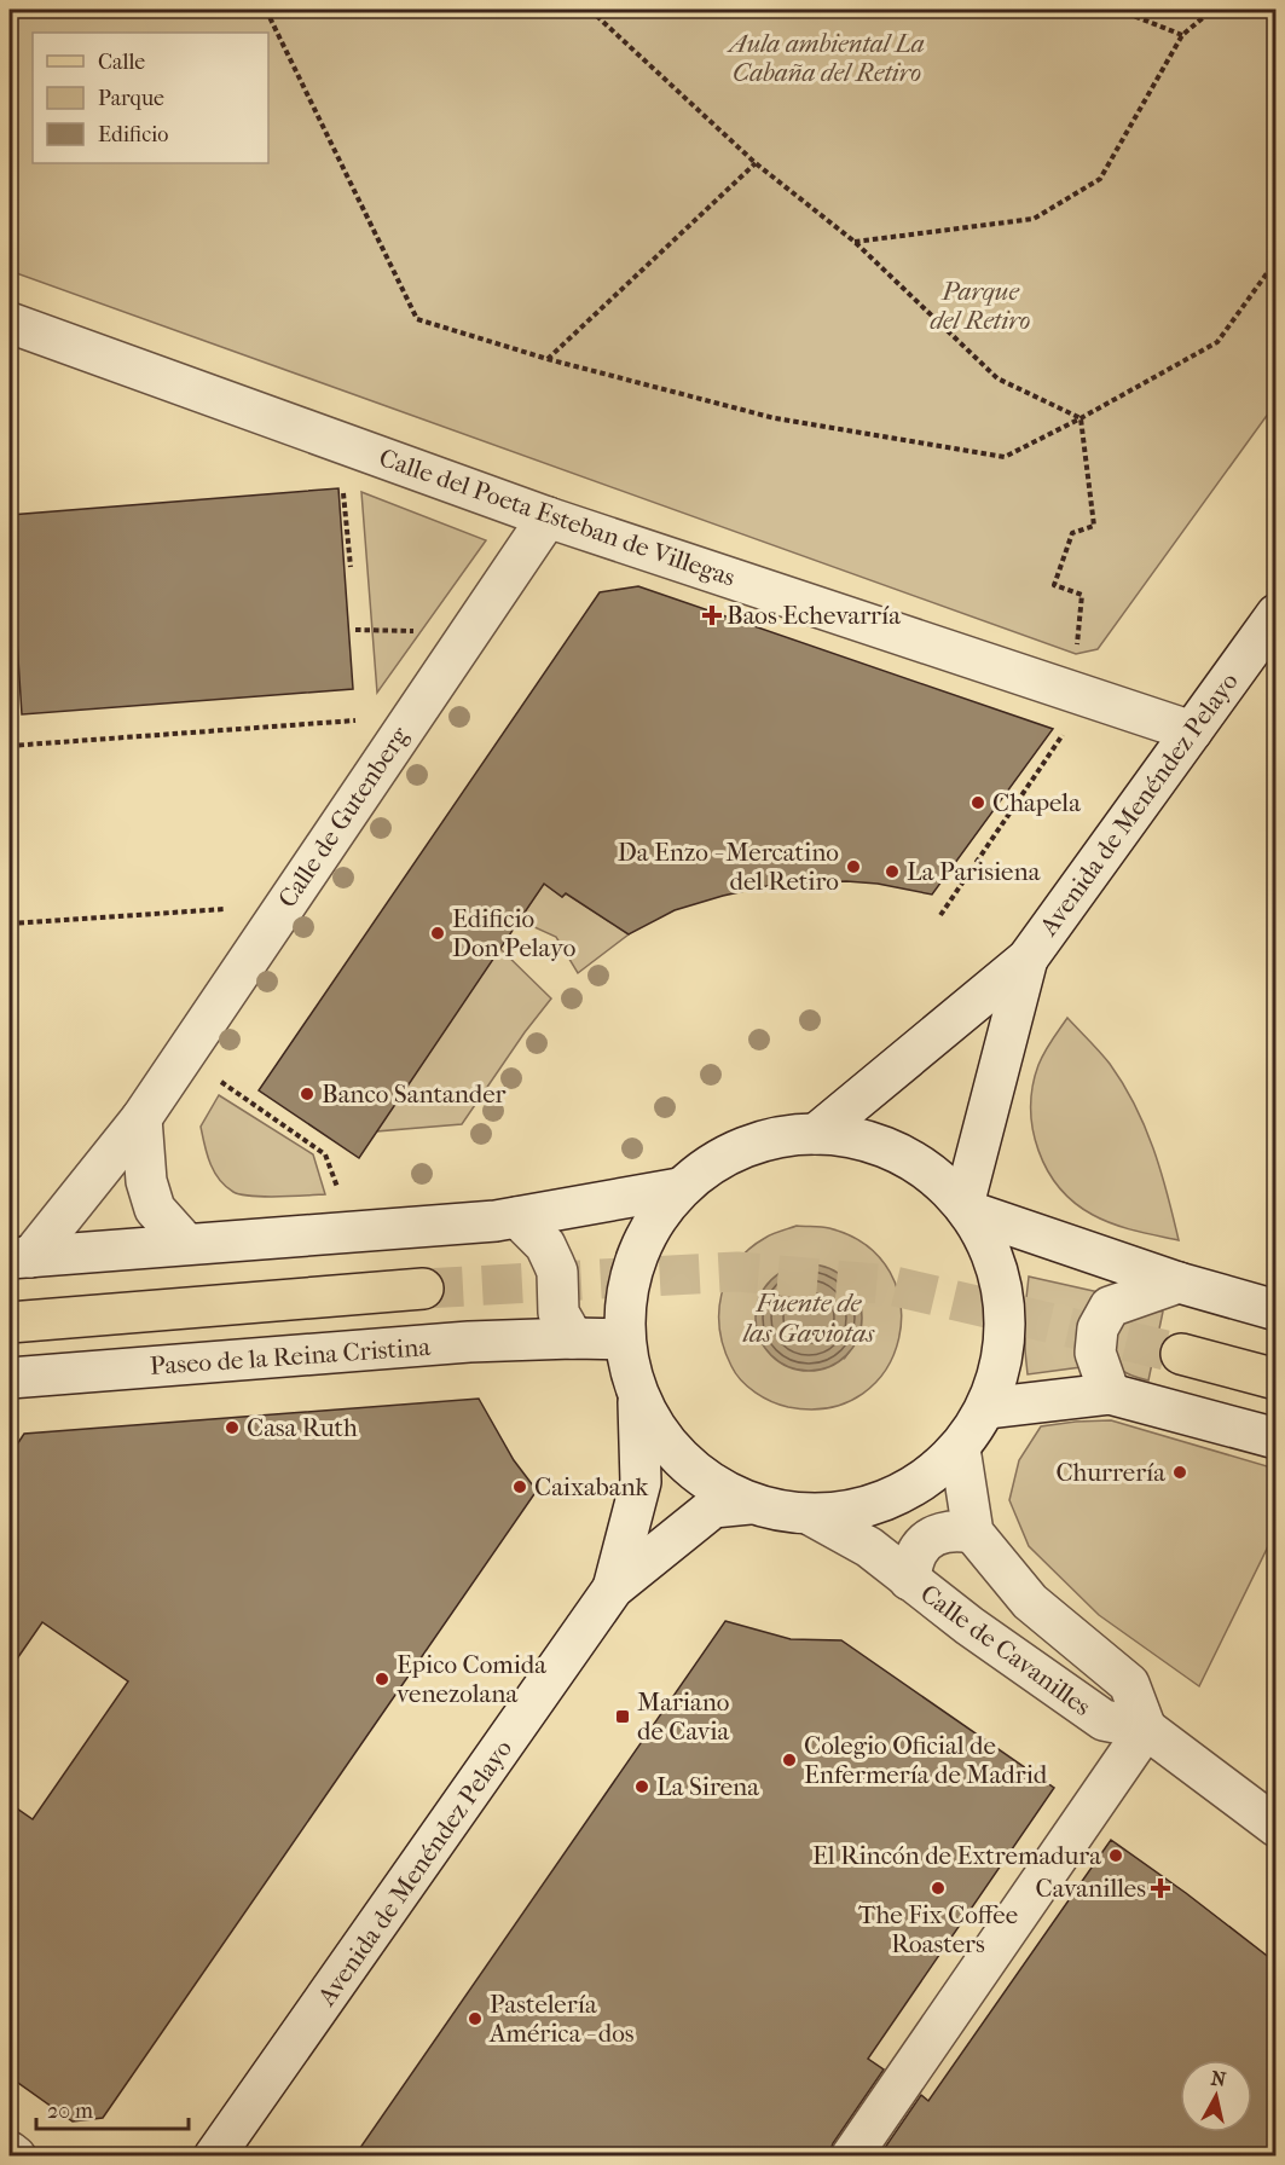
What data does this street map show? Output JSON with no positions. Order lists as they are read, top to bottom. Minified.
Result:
{"streets":{"main road":["Calle del Poeta Esteban de Villegas","Avenida de Menéndez Pelayo","Calle de Gutenberg","Paseo de la Reina Cristina","Calle de Cavanilles"]},"crossings":[["Calle del Poeta Esteban de Villegas","Avenida de Menéndez Pelayo"],["Calle del Poeta Esteban de Villegas","Calle de Gutenberg"]],"water":["Fuente de las Gaviotas"],"parks":["Aula ambiental La Cabaña del Retiro","Parque del Retiro"],"places":{"health":["Baos Echevarría","Cavanilles"],"other":["Chapela","Da Enzo - Mercatino del Retiro","La Parisiena","Edificio Don Pelayo","Banco Santander","Casa Ruth","Churrería","Caixabank","Epico Comida venezolana","Colegio Oficial de Enfermería de Madrid","La Sirena","El Rincón de Extremadura","The Fix Coffee Roasters","Pastelería América - dos"],"transit":["Mariano de Cavia"]},"legend":["Calle","Parque","Edificio"],"scale_bar":"20 m","north":"top"}
